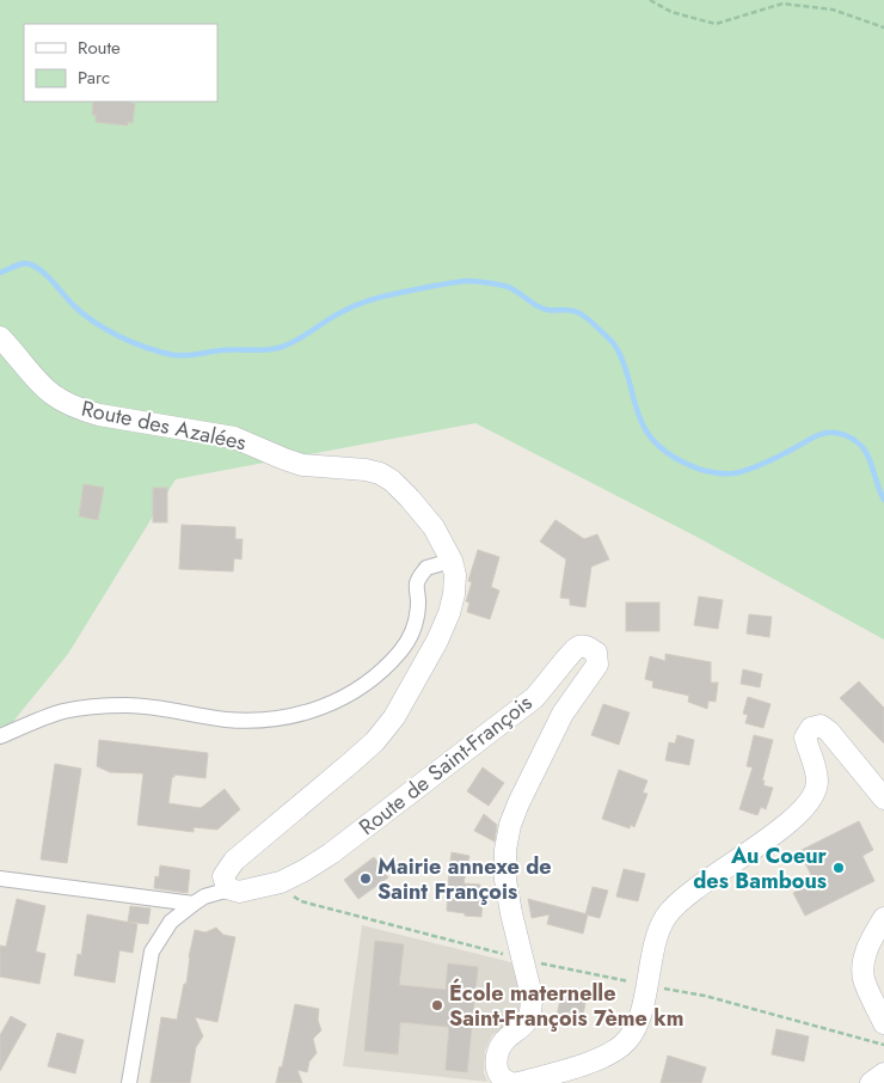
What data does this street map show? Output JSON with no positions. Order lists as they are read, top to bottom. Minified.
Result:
{"streets":{"main road":["Route des Azalées","Route de Saint-François"]},"places":["Au Coeur des Bambous","Mairie annexe de Saint François","École maternelle Saint-François 7ème km"],"legend":["Route","Parc"]}
